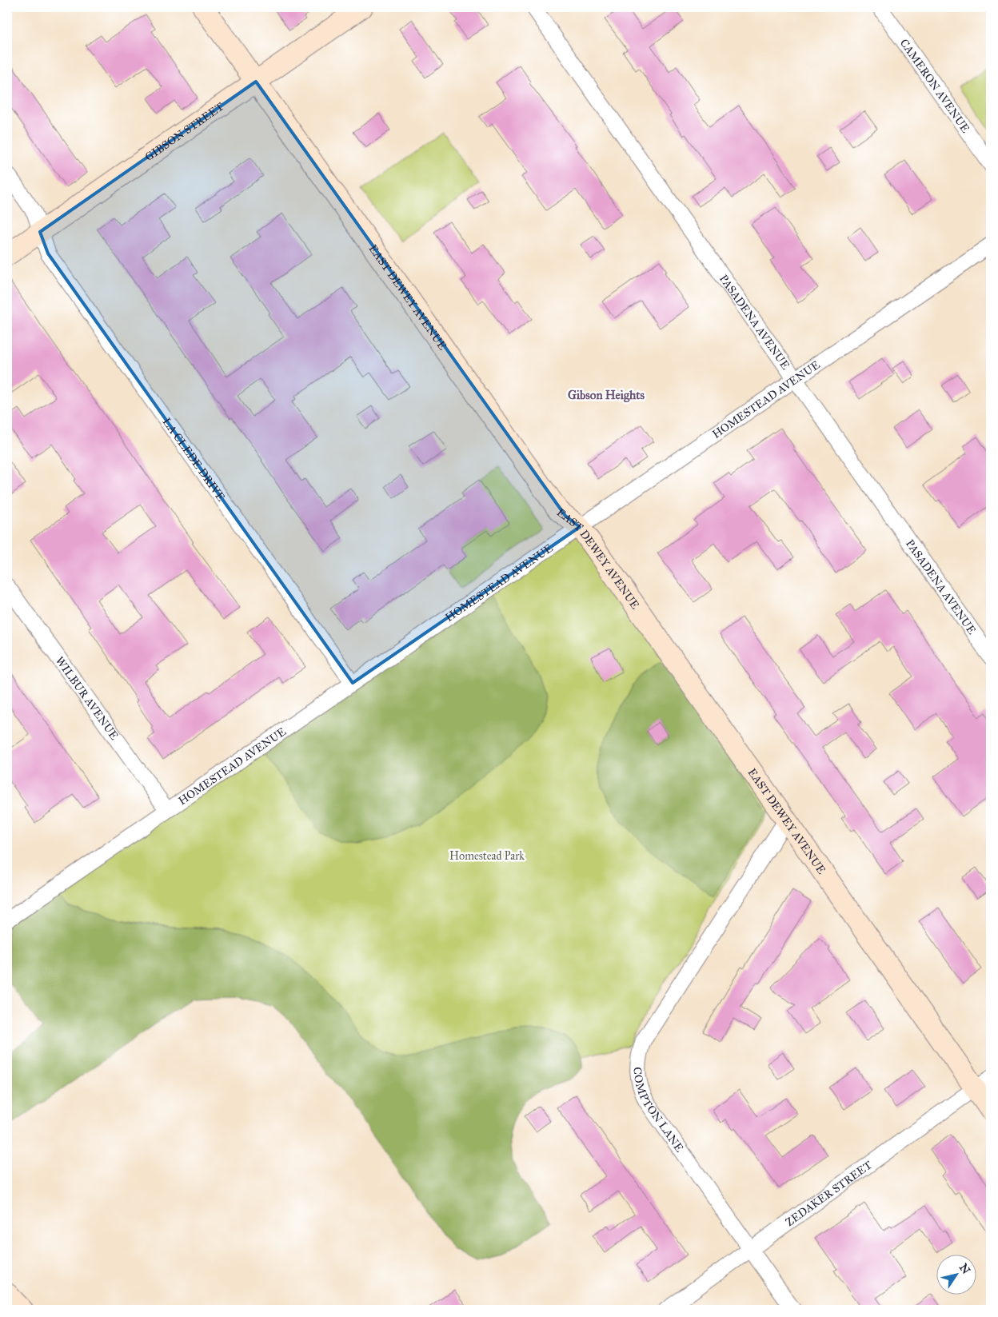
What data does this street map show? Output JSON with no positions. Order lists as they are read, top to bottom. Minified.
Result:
{"streets":{"street":["CAMERON AVENUE","GIBSON STREET","EAST DEWEY AVENUE","PASADENA AVENUE","HOMESTEAD AVENUE","LA CLEDE DRIVE","WILBUR AVENUE","COMPTON LANE","ZEDAKER STREET"]},"crossings":[["GIBSON STREET","EAST DEWEY AVENUE"],["GIBSON STREET","LA CLEDE DRIVE"],["EAST DEWEY AVENUE","HOMESTEAD AVENUE"],["EAST DEWEY AVENUE","COMPTON LANE"],["EAST DEWEY AVENUE","ZEDAKER STREET"],["PASADENA AVENUE","HOMESTEAD AVENUE"],["HOMESTEAD AVENUE","LA CLEDE DRIVE"],["HOMESTEAD AVENUE","WILBUR AVENUE"],["COMPTON LANE","ZEDAKER STREET"]],"districts":["Gibson Heights"],"parks":["Homestead Park"],"north":"top right"}
